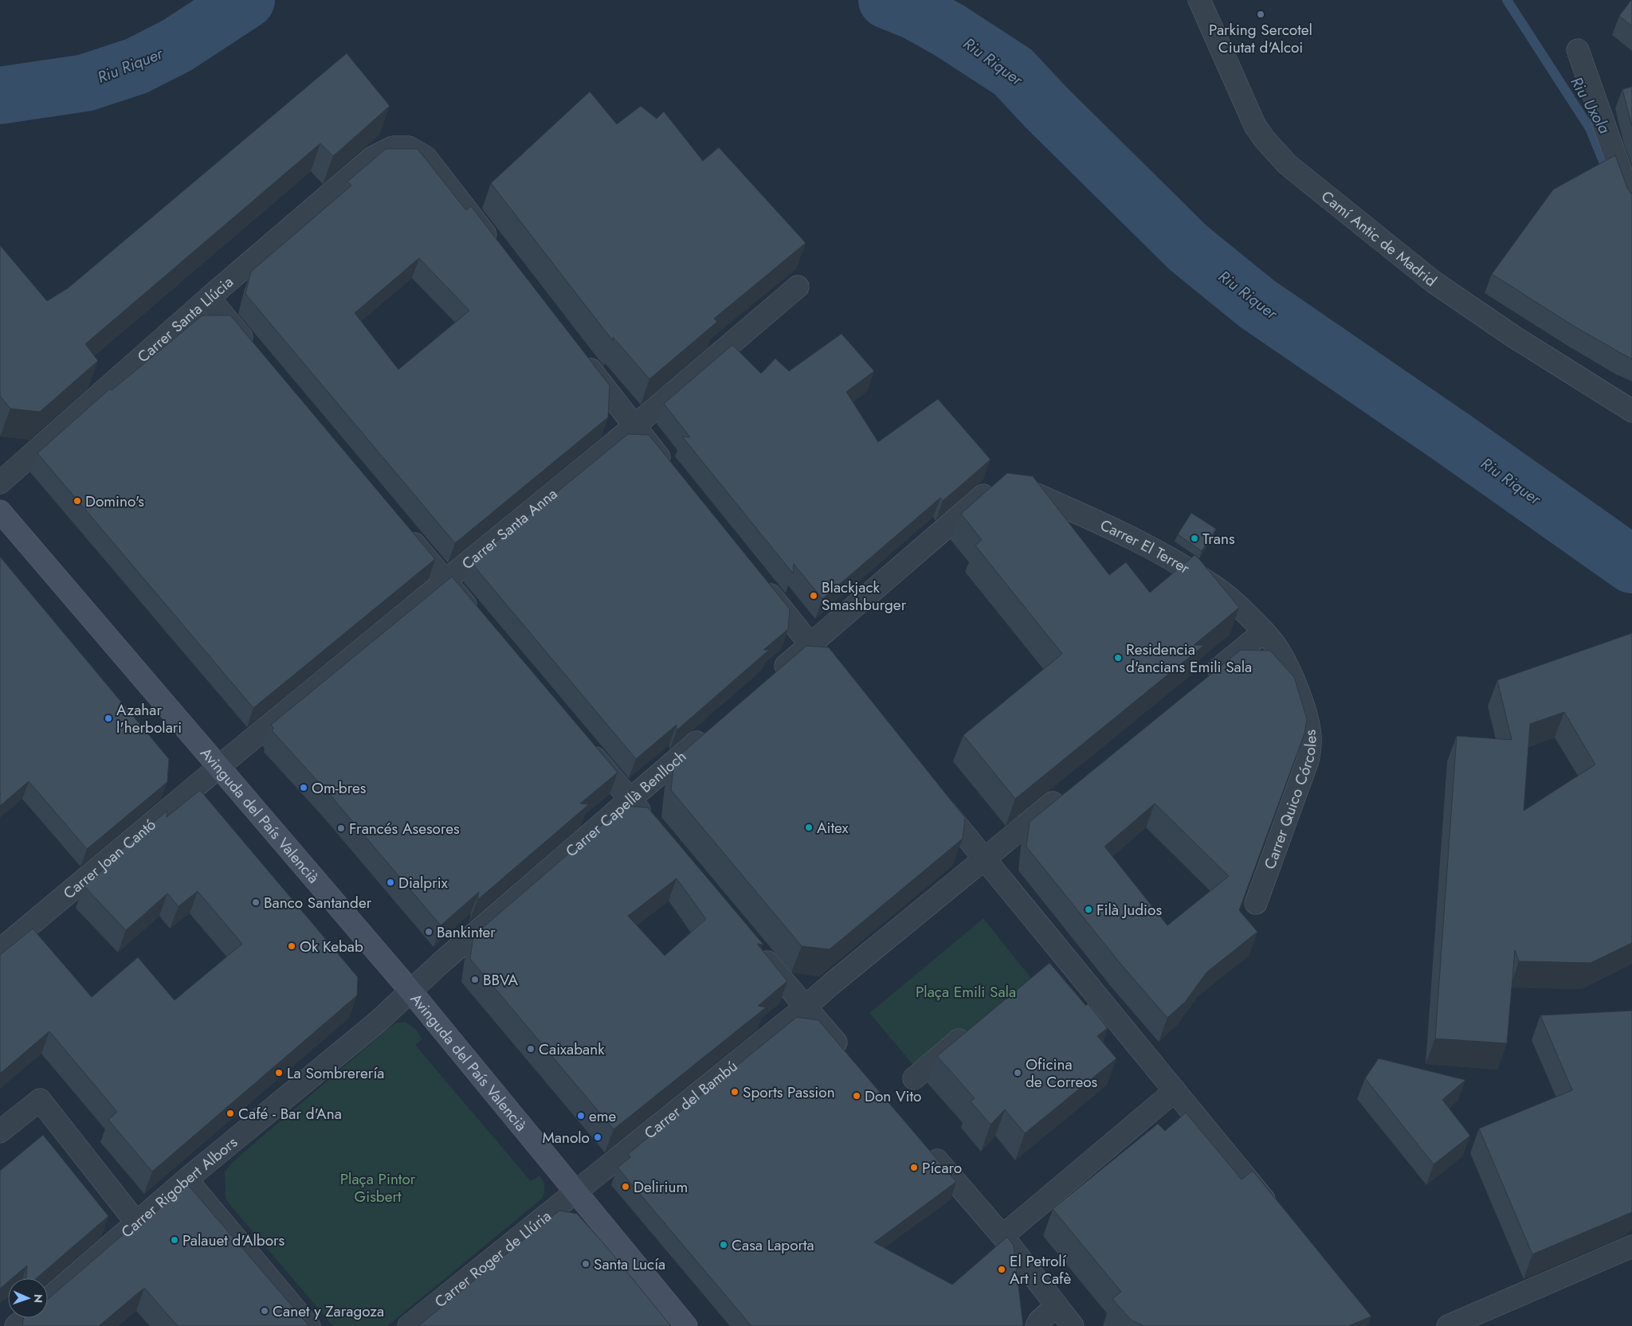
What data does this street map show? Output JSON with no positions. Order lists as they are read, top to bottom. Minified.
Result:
{"streets":{"main road":["Avinguda del País Valencià"],"street":["Camí Antic de Madrid","Carrer Santa Llúcia","Carrer Santa Anna","Carrer El Terrer","Carrer Quico Córcoles","Carrer Capellà Benlloch","Carrer Joan Cantó","Carrer del Bambú","Carrer Rigobert Albors","Carrer Roger de Llúria"]},"crossings":[["Carrer Santa Anna","Avinguda del País Valencià"],["Carrer Santa Anna","Carrer Joan Cantó"],["Carrer El Terrer","Carrer Quico Córcoles"],["Carrer Capellà Benlloch","Avinguda del País Valencià"],["Carrer Capellà Benlloch","Carrer Rigobert Albors"],["Avinguda del País Valencià","Carrer Joan Cantó"],["Avinguda del País Valencià","Carrer del Bambú"],["Avinguda del País Valencià","Carrer Rigobert Albors"],["Avinguda del País Valencià","Carrer Roger de Llúria"],["Carrer del Bambú","Carrer Roger de Llúria"]],"water":["Riu Riquer","Riu Uxola"],"parks":["Plaça Emili Sala","Plaça Pintor Gisbert"],"places":["Parking Sercotel Ciutat d'Alcoi","Domino's","Trans","Blackjack Smashburger","Residencia d'ancians Emili Sala","Azahar l'herbolari","Om-bres","Aitex","Francés Asesores","Dialprix","Banco Santander","Filà Judios","Bankinter","Ok Kebab","BBVA","Caixabank","La Sombrerería","Oficina de Correos","Sports Passion","Don Vito","Café - Bar d'Ana","eme","Manolo","Pícaro","Delirium","Palauet d'Albors","Casa Laporta","Santa Lucía","El Petrolí Art i Cafè","Canet y Zaragoza"],"north":"right"}
